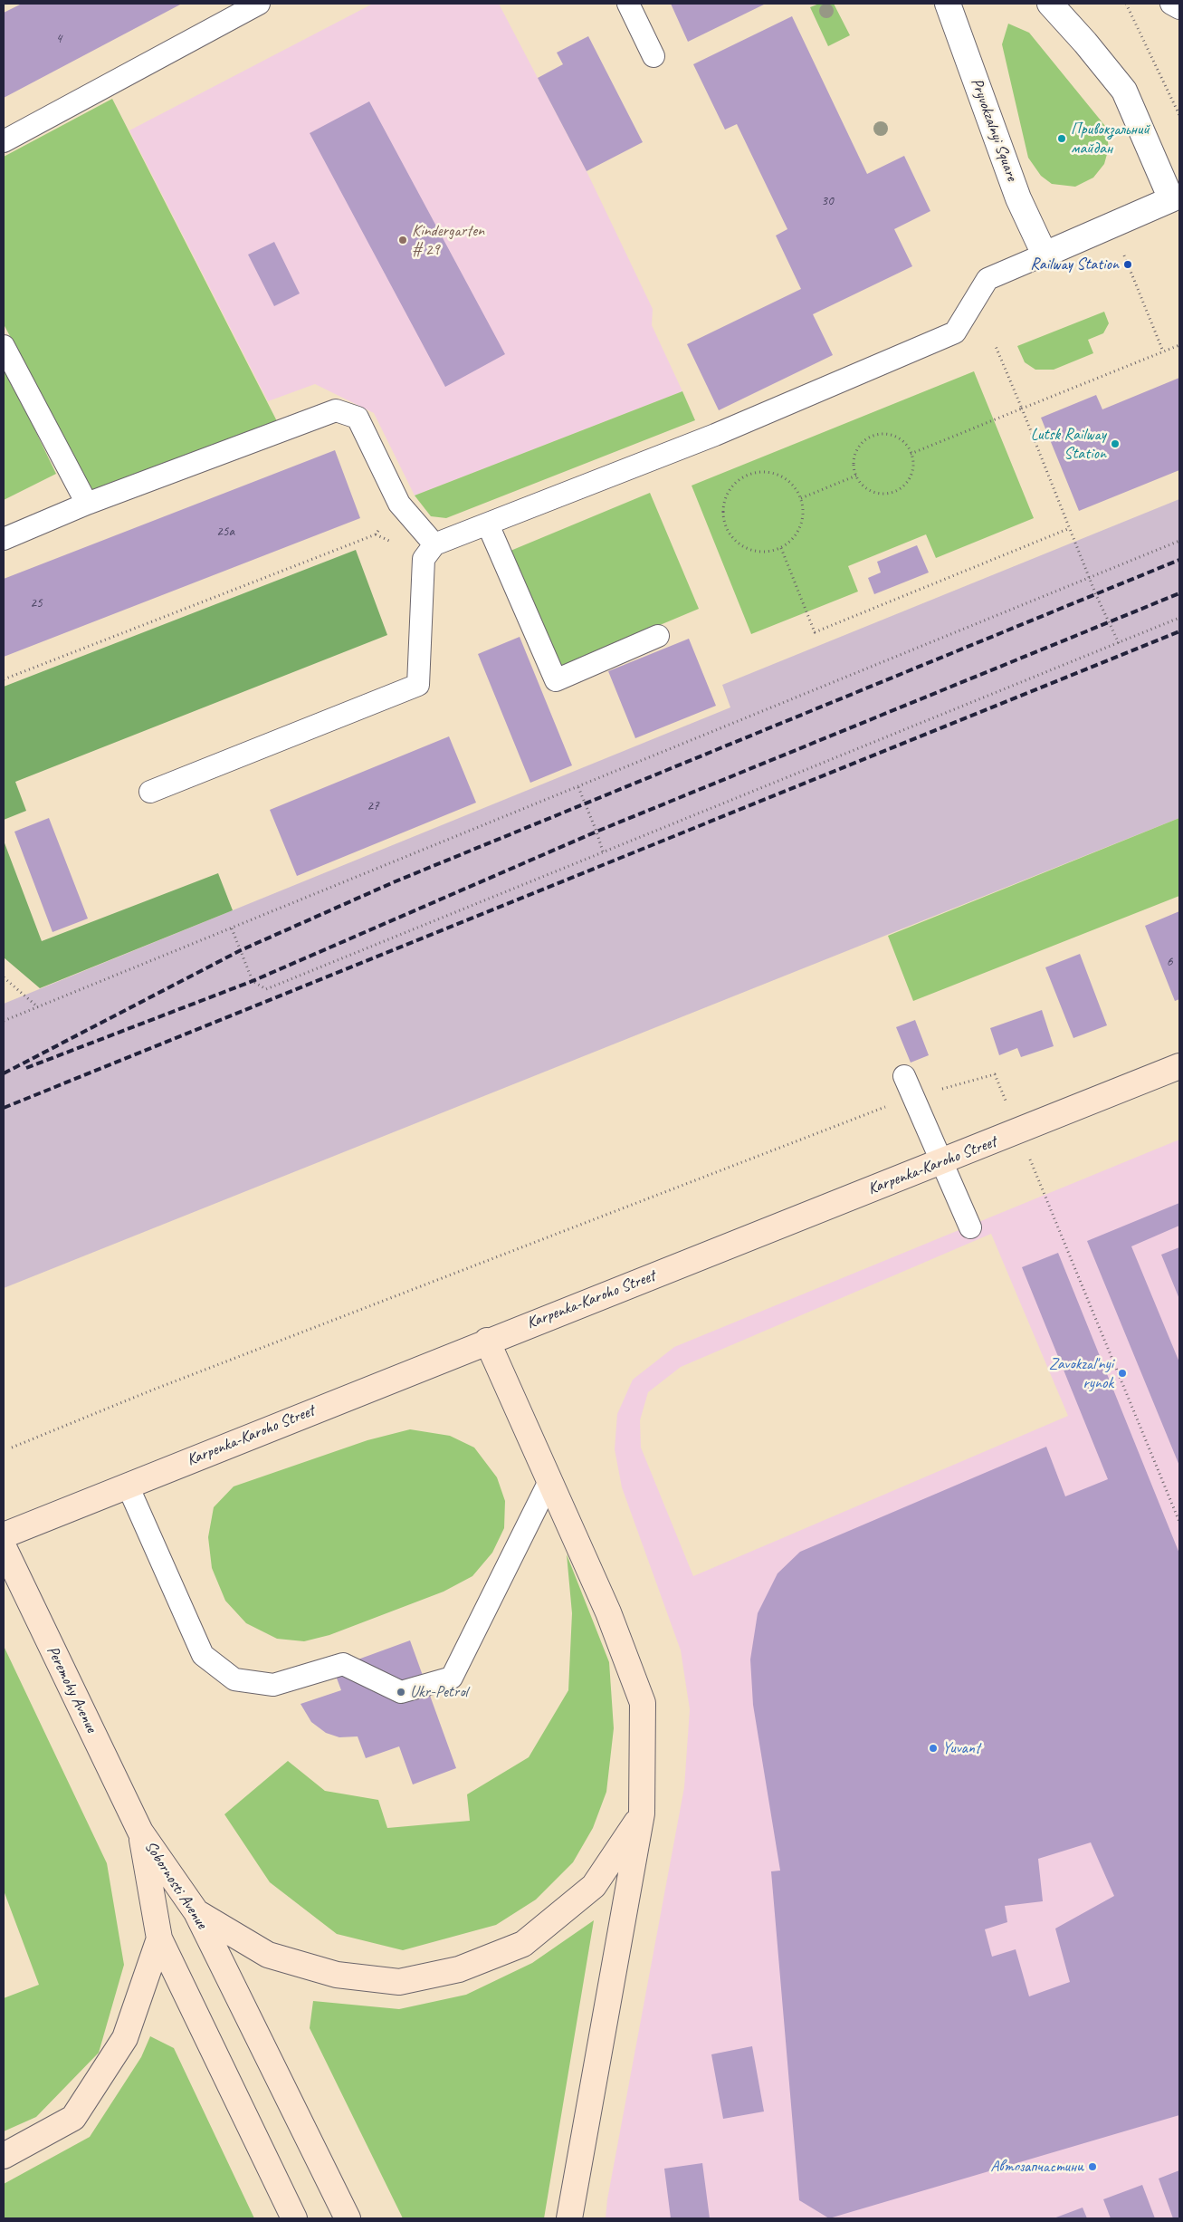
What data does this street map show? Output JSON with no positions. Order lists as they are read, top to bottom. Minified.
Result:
{"streets":{"main road":["Karpenka-Karoho Street","Peremohy Avenue","Sobornosti Avenue"],"street":["Pryvokzalnyi Square"]},"crossings":[["Peremohy Avenue","Sobornosti Avenue"]],"places":["Привокзальний майдан","Kindergarten # 29","Railway Station","Lutsk Railway Station","Zavokzal'nyi rynok","Ukr-Petrol","Yuvant","Автозапчастини"],"house_numbers":["4","30","25а","25","27","6"]}
